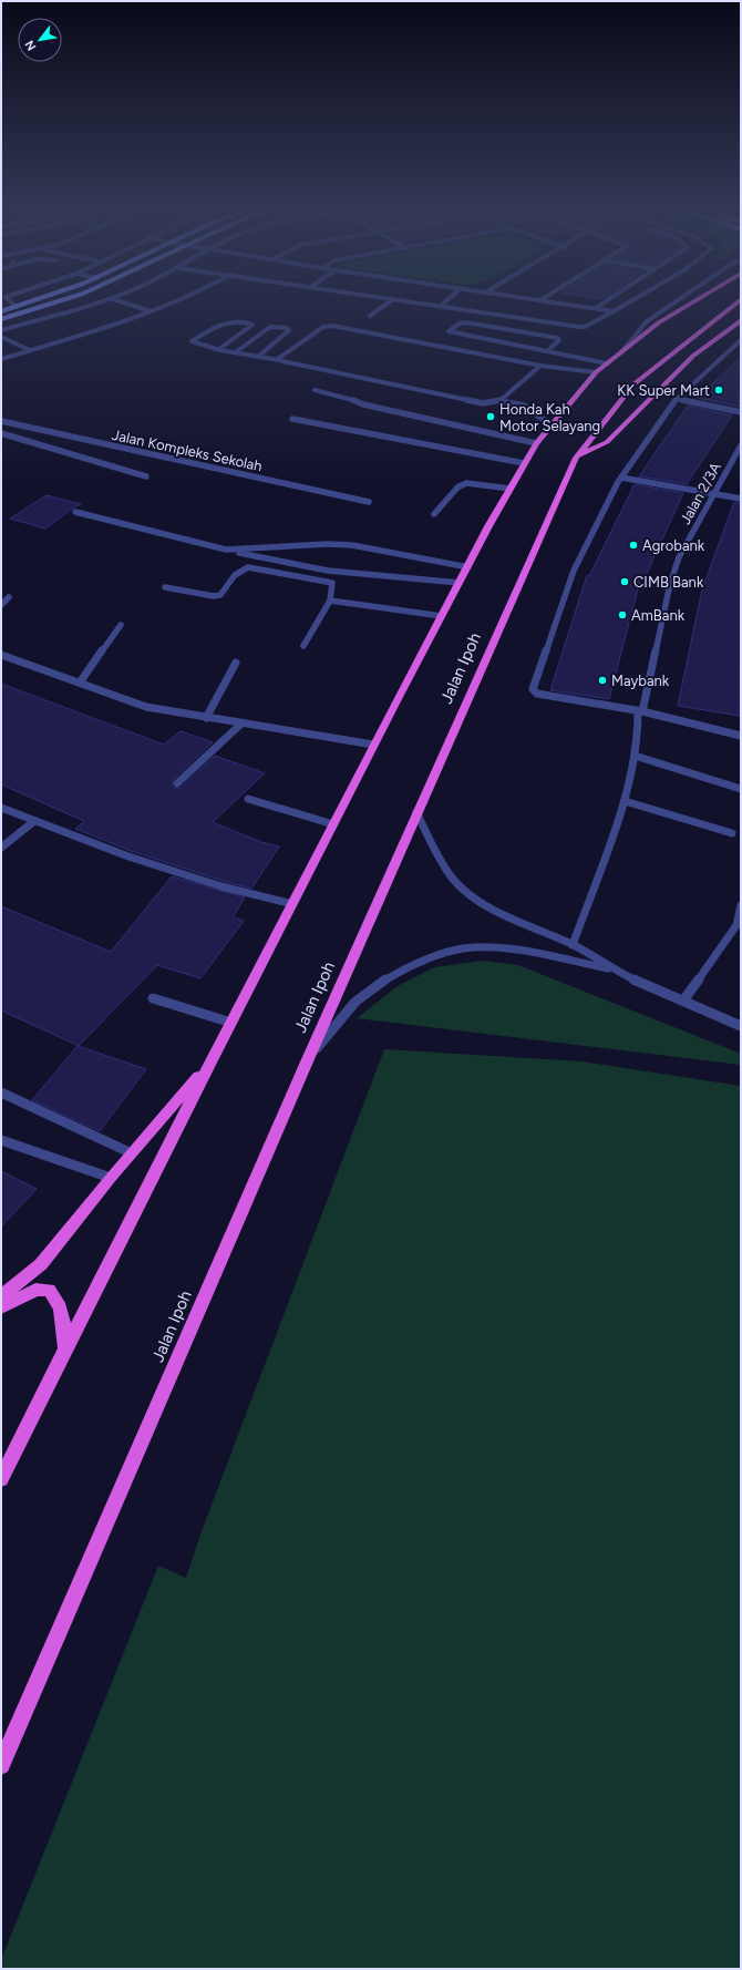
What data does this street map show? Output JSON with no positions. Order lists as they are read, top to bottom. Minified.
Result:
{"streets":{"highway":["Jalan Ipoh"],"street":["Jalan Kompleks Sekolah","Jalan 2/3A"]},"places":["KK Super Mart","Honda Kah Motor Selayang","Agrobank","CIMB Bank","AmBank","Maybank"],"north":"bottom left"}
